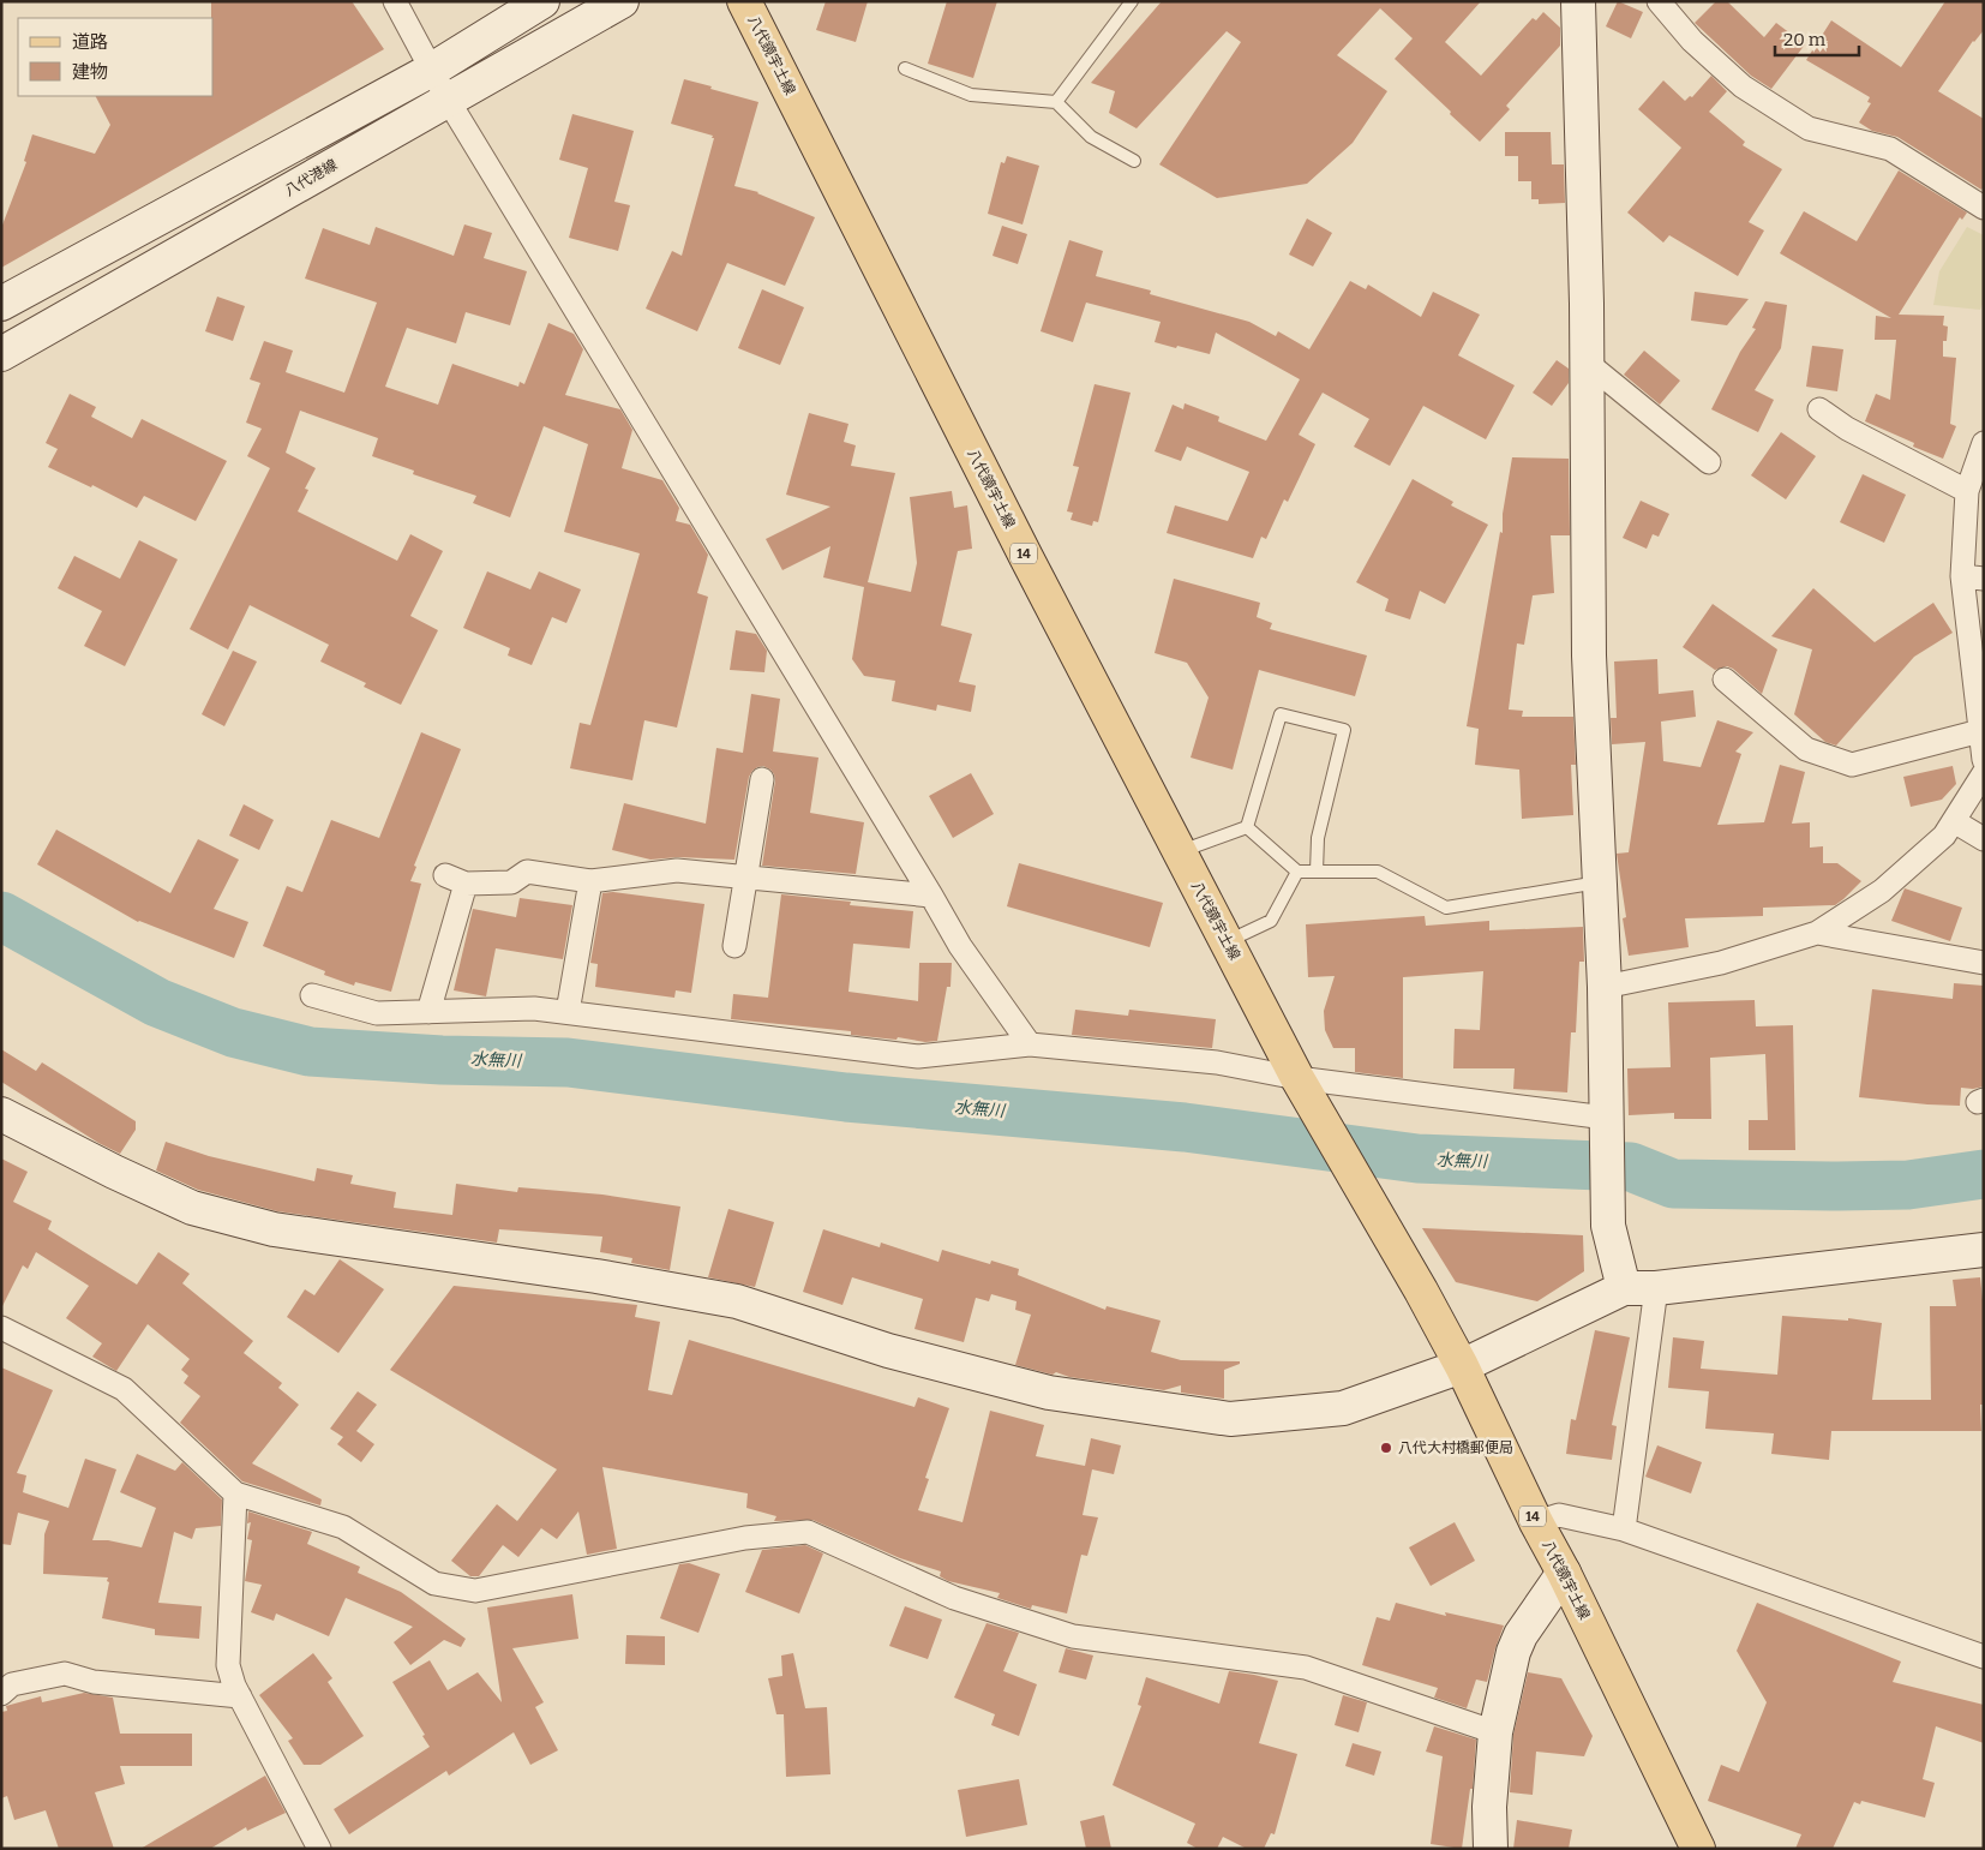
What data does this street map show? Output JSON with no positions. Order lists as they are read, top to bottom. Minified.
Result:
{"streets":{"main road":["八代鏡宇土線","14"],"street":["八代港線"]},"water":["水無川"],"places":["八代大村橋郵便局"],"legend":["道路","建物"],"scale_bar":"20 m"}
